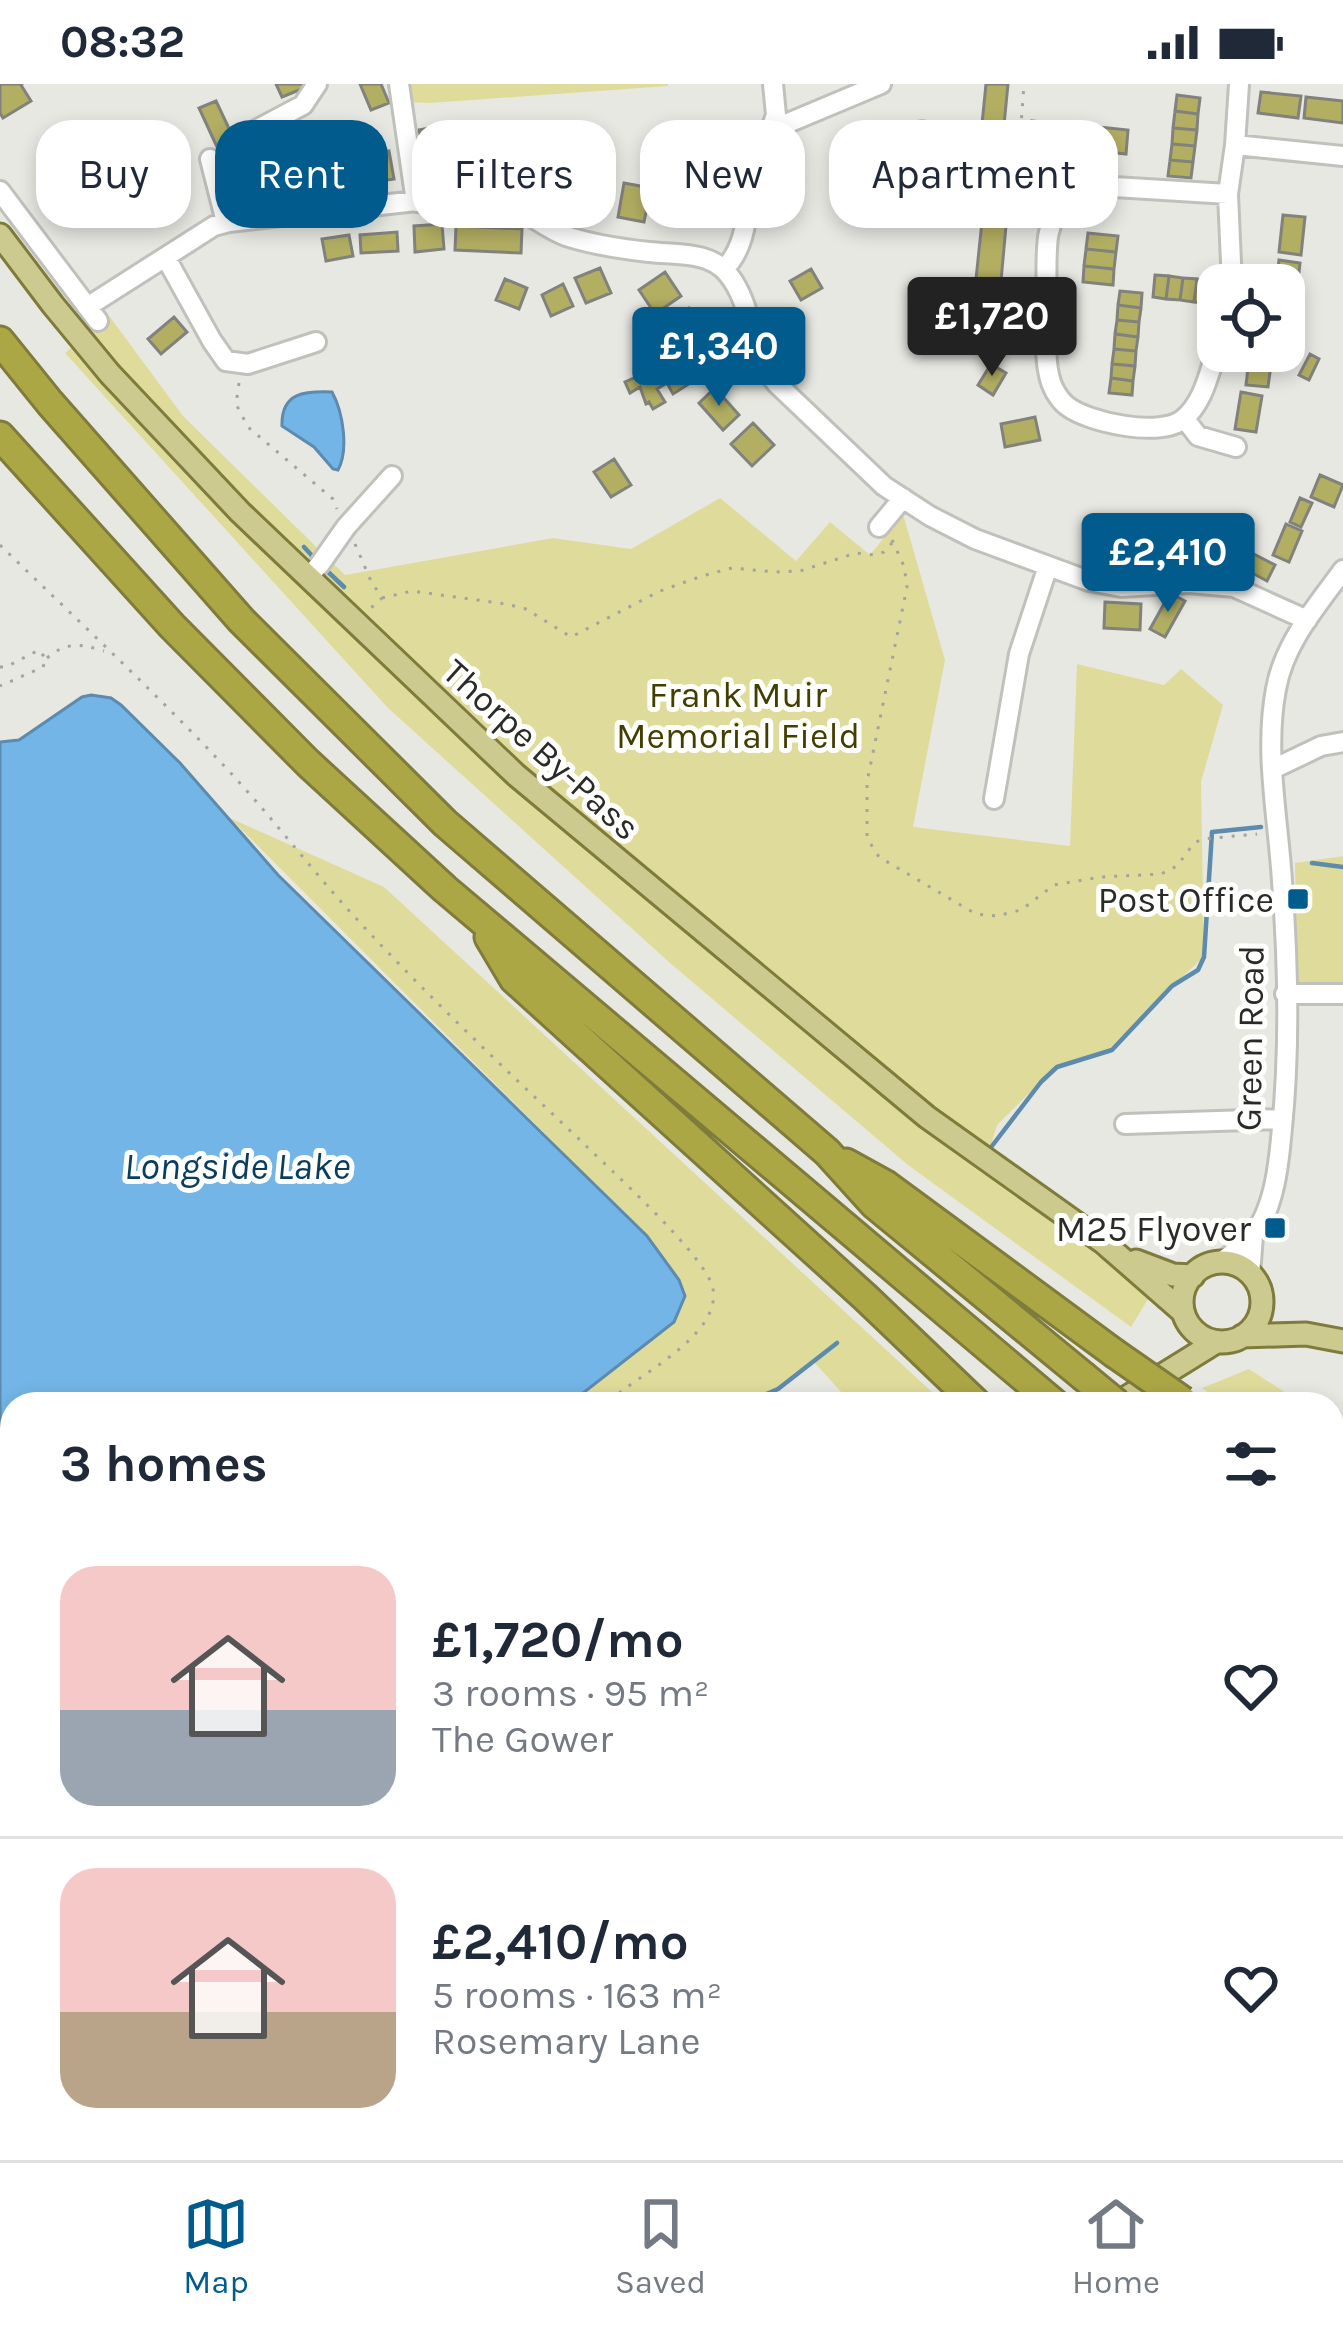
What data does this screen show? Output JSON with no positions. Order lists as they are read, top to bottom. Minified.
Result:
{"streets":{"main road":["Thorpe By-Pass"],"street":["Green Road"]},"crossings":[["Thorpe By-Pass","Green Road"]],"water":["Longside Lake"],"parks":["Frank Muir Memorial Field"],"places":{"transit":["Post Office","M25 Flyover"]},"page":{"status":"08:32","chip":["Buy","Rent","Filters","New","Apartment"],"price":["£1,720","£1,340","£2,410"],"heading":"3 homes","list":[{"name":"£1,720/mo","note":"3 rooms · 95 m² · The Gower"},{"name":"£2,410/mo","note":"5 rooms · 163 m² · Rosemary Lane"}],"tabs":["Map","Saved","Home"]}}
